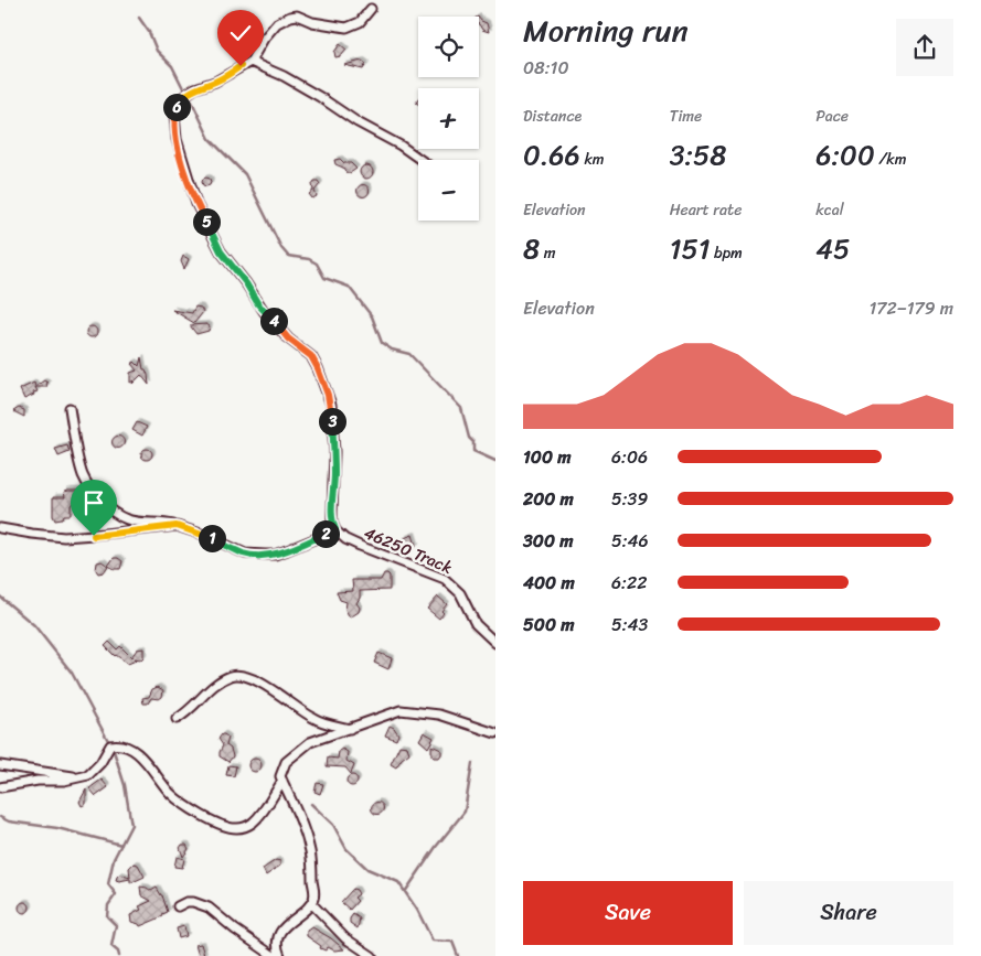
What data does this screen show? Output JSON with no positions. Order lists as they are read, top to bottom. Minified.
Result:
{"streets":{"street":["46250 Track"]},"page":{"heading":["Morning run","08:10"],"map_buttons":["+","−"],"pins":["6","5","4","3","2","1"],"stats":[["Distance","0.66 km"],["Time","3:58"],["Pace","6:00 /km"],["Elevation","8 m"],["Heart rate","151 bpm"],["kcal","45"]],"chart":["Elevation","172–179 m"],"list":[{"name":"100 m","note":"6:06"},{"name":"200 m","note":"5:39"},{"name":"300 m","note":"5:46"},{"name":"400 m","note":"6:22"},{"name":"500 m","note":"5:43"}],"buttons":["Save","Share"]}}
